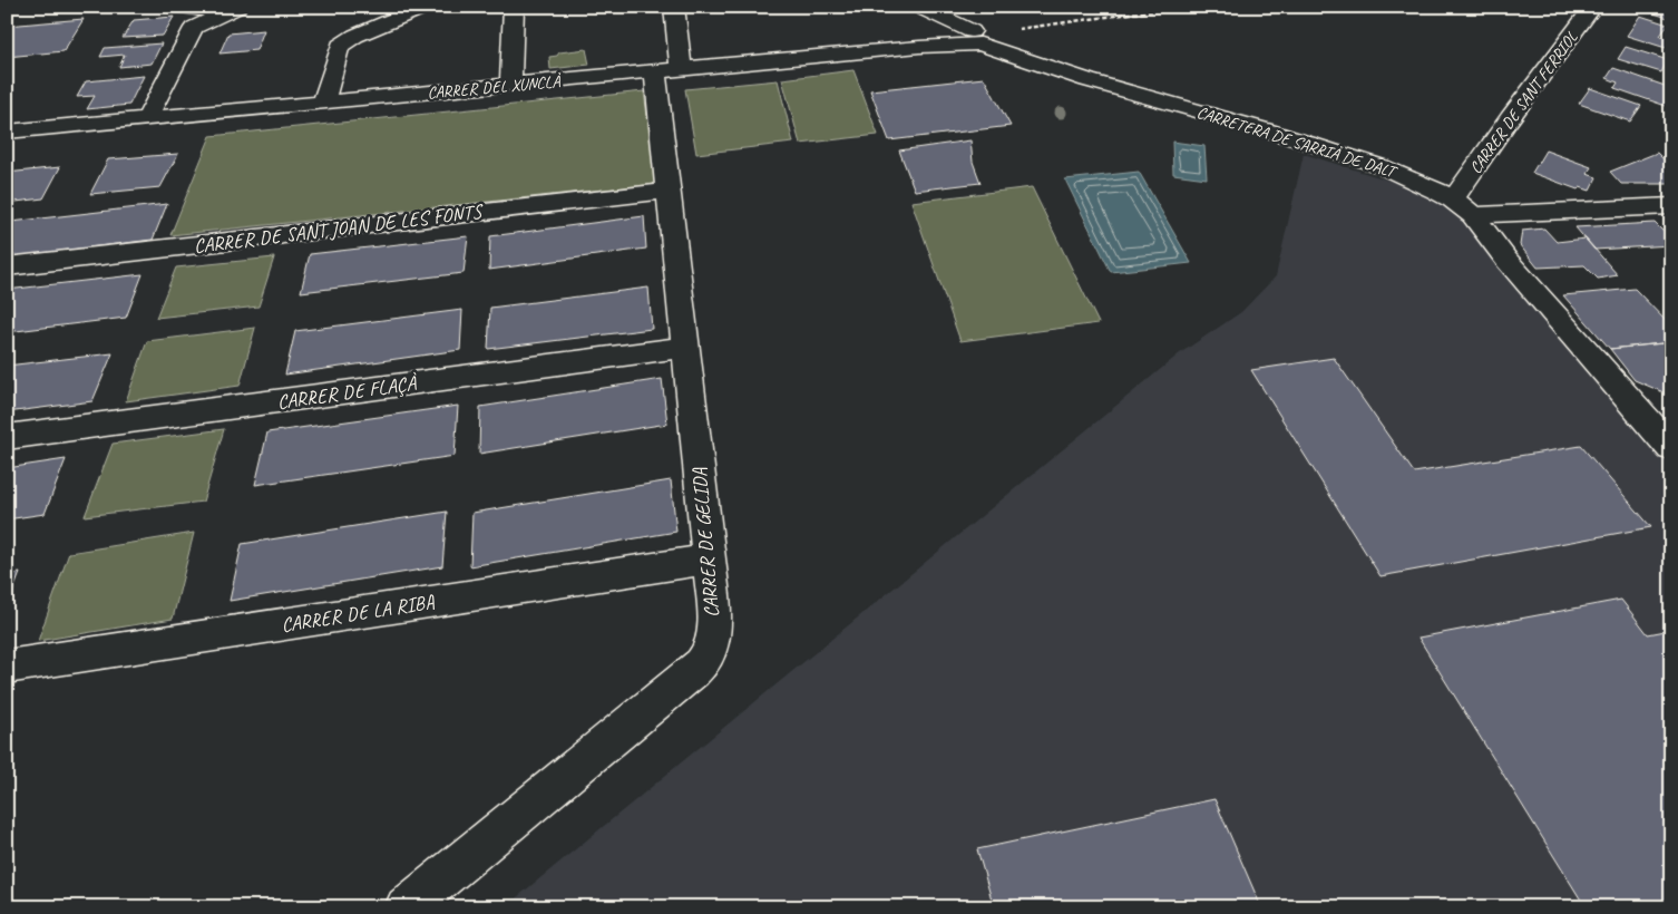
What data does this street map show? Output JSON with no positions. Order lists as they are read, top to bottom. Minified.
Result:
{"streets":{"street":["CARRER DEL XUNCLÀ","CARRER DE SANT FERRIOL","CARRETERA DE SARRIÀ DE DALT","CARRER DE SANT JOAN DE LES FONTS","CARRER DE FLAÇÀ","CARRER DE GELIDA","CARRER DE LA RIBA"]},"crossings":[["CARRER DEL XUNCLÀ","CARRETERA DE SARRIÀ DE DALT"],["CARRER DEL XUNCLÀ","CARRER DE GELIDA"],["CARRER DE SANT FERRIOL","CARRETERA DE SARRIÀ DE DALT"],["CARRER DE SANT JOAN DE LES FONTS","CARRER DE GELIDA"],["CARRER DE FLAÇÀ","CARRER DE GELIDA"],["CARRER DE GELIDA","CARRER DE LA RIBA"]]}
